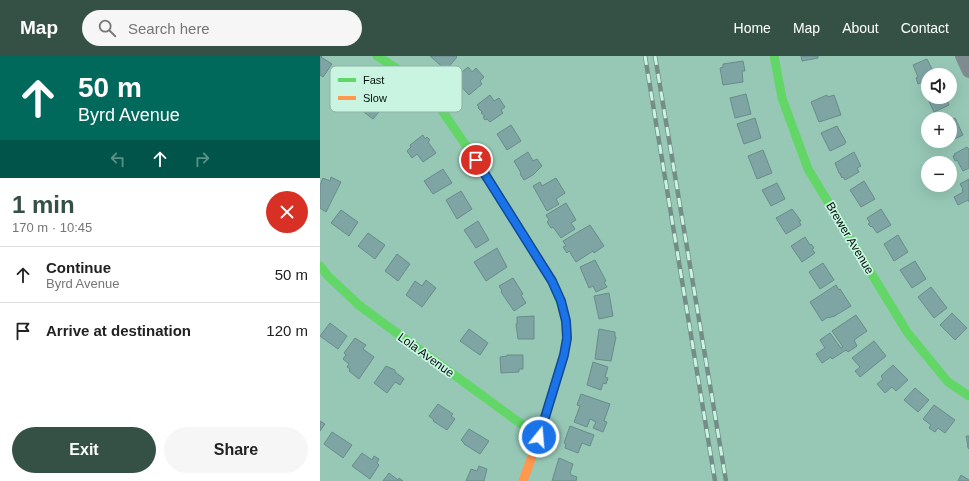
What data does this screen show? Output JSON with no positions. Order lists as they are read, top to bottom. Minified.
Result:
{"streets":{"street":["Brewer Avenue","Lola Avenue"]},"legend":["Fast","Slow"],"page":{"header":"Map","search":"Search here","nav":["Home","Map","About","Contact"],"turn":["50 m","Byrd Avenue"],"map_buttons":["+","−"],"heading":["1 min","170 m · 10:45"],"list":[{"name":"Continue","note":"Byrd Avenue","value":"50 m"},{"name":"Arrive at destination","value":"120 m"}],"buttons":["Exit","Share"]}}
